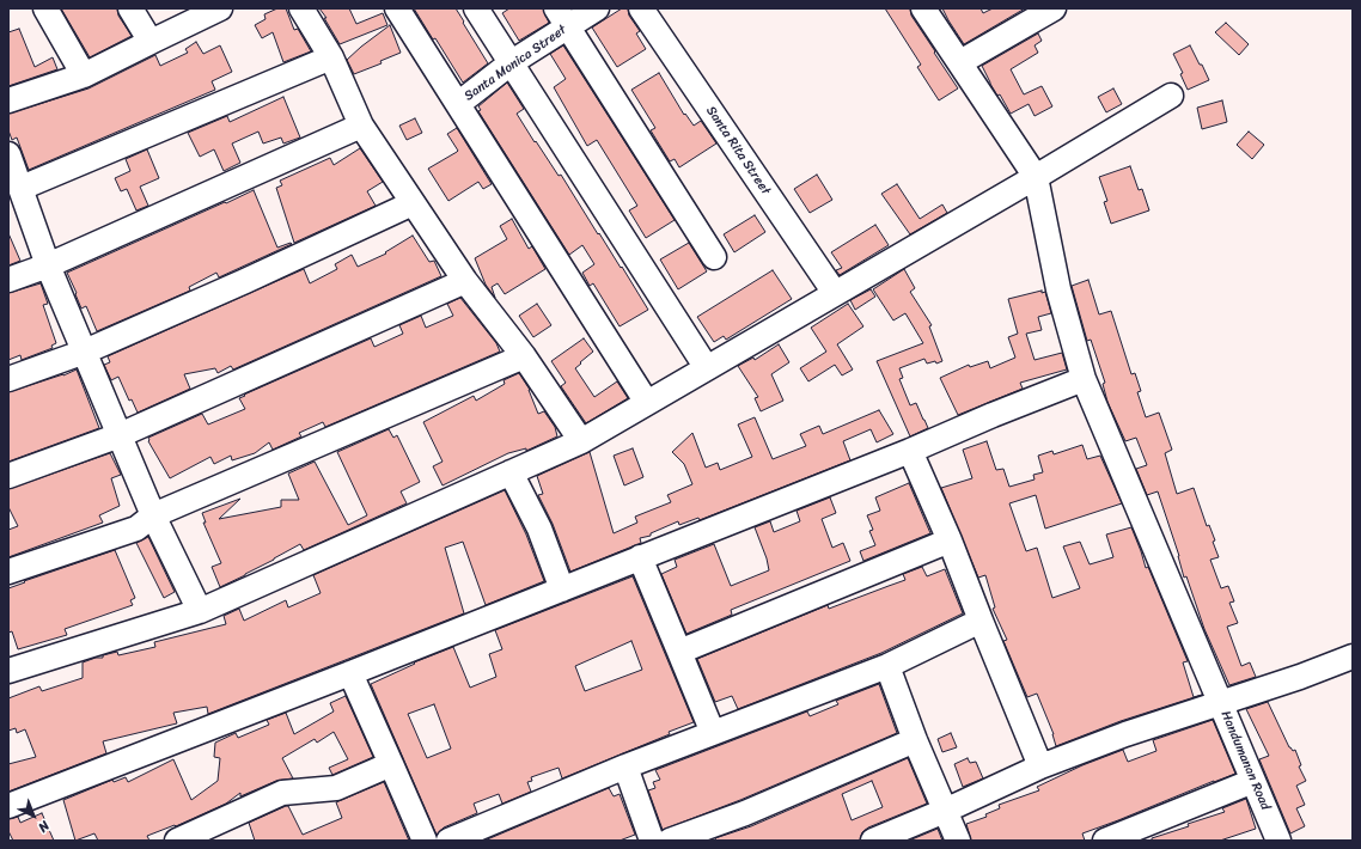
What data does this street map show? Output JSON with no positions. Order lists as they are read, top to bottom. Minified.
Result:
{"streets":{"street":["Santa Monica Street","Santa Rita Street","Handumanan Road"]},"north":"bottom right"}
